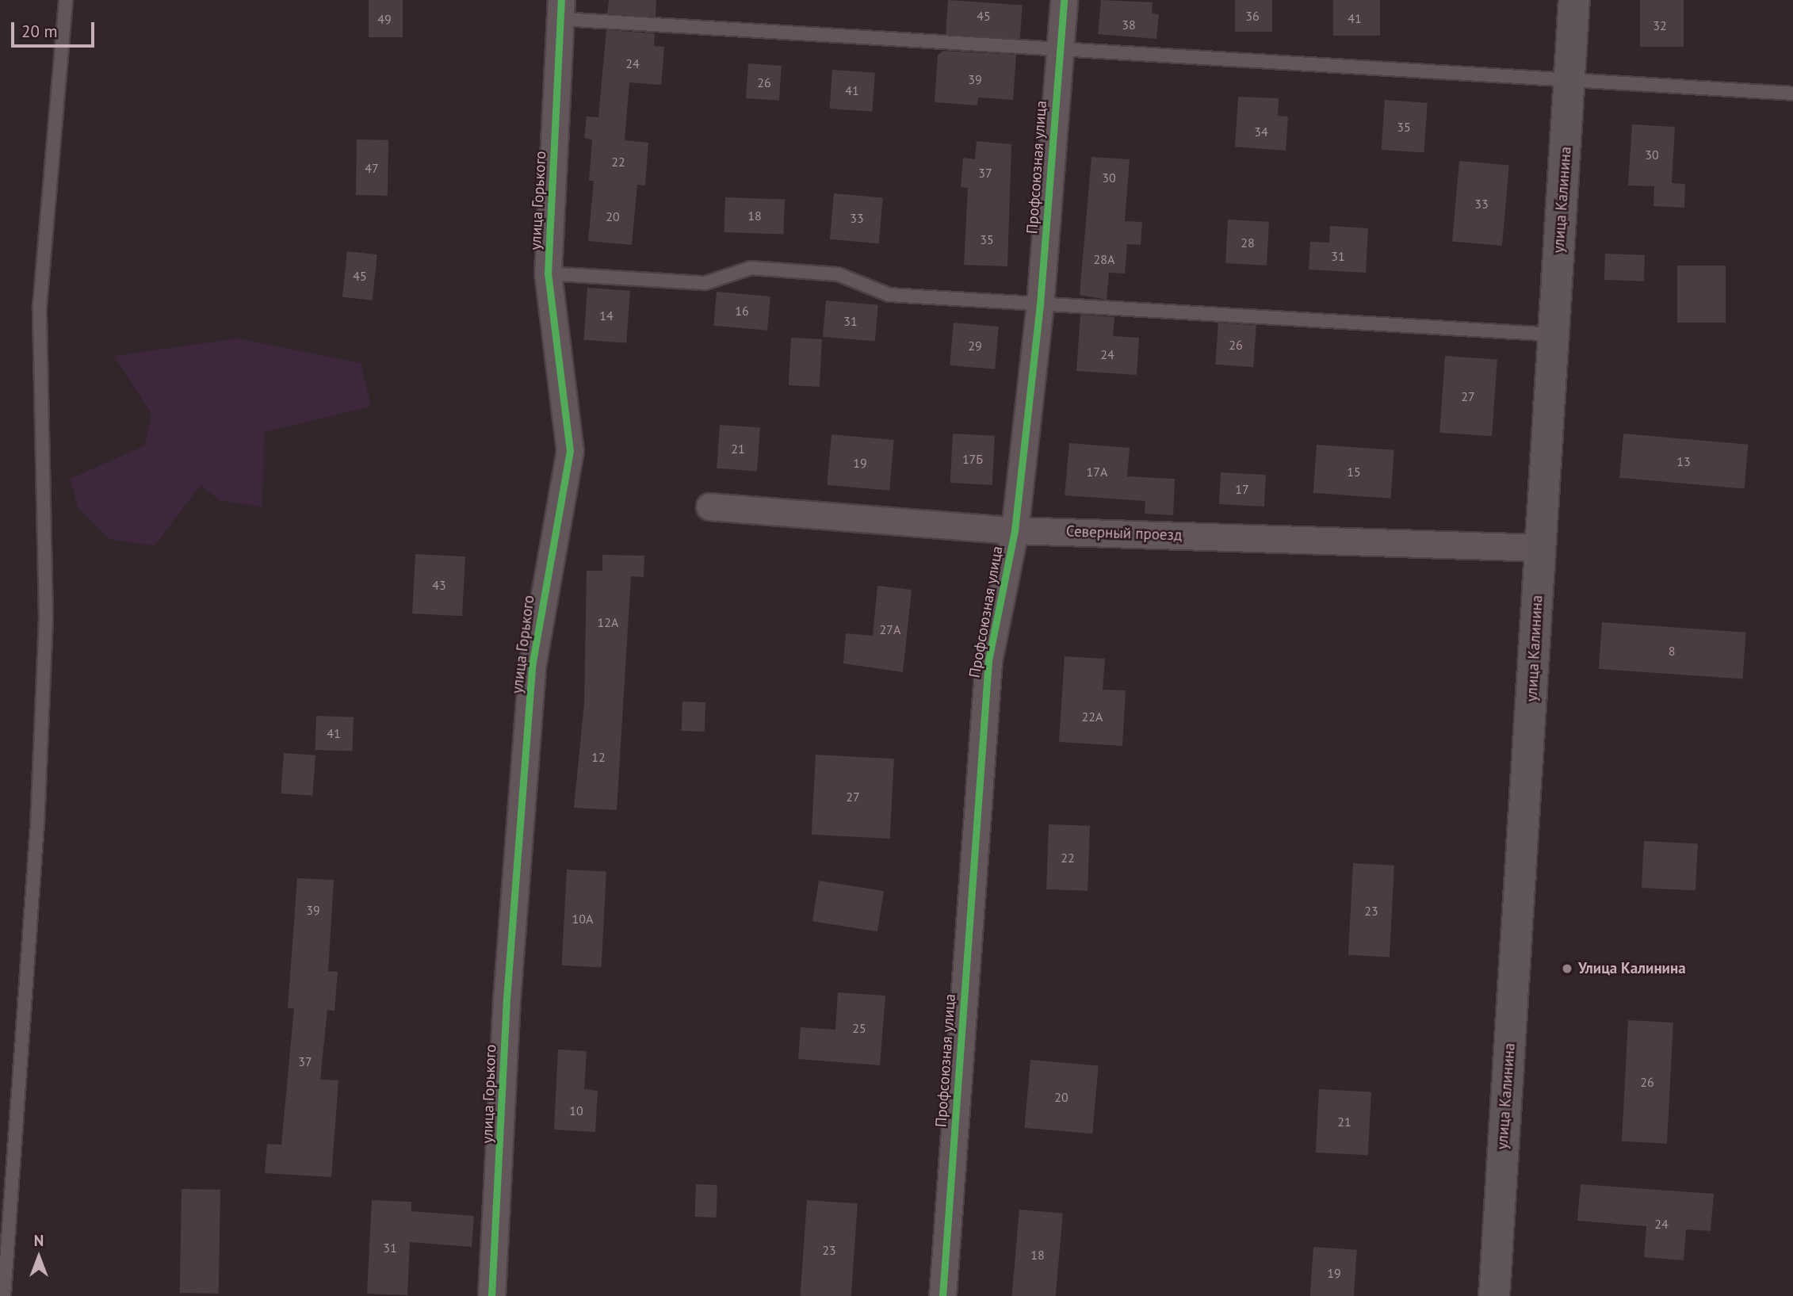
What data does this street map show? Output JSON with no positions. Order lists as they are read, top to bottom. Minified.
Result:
{"streets":{"main road":["улица Калинина"],"street":["Профсоюзная улица","улица Горького","Северный проезд"]},"crossings":[["Профсоюзная улица","Северный проезд"],["улица Калинина","Северный проезд"]],"places":["Улица Калинина"],"house_numbers":["45","36","41","49","38","32","24","39","26","41","35","34","30","22","47","37","30","33","18","20","33","35","28","31","28А","45","16","14","31","26","29","24","27","21","17Б","13","19","17А","15","17","43","12А","27А","8","22А","41","12","27","22","39","23","10А","25","37","26","20","10","21","24","31","23","18","19"],"scale_bar":"20 m","north":"top"}
